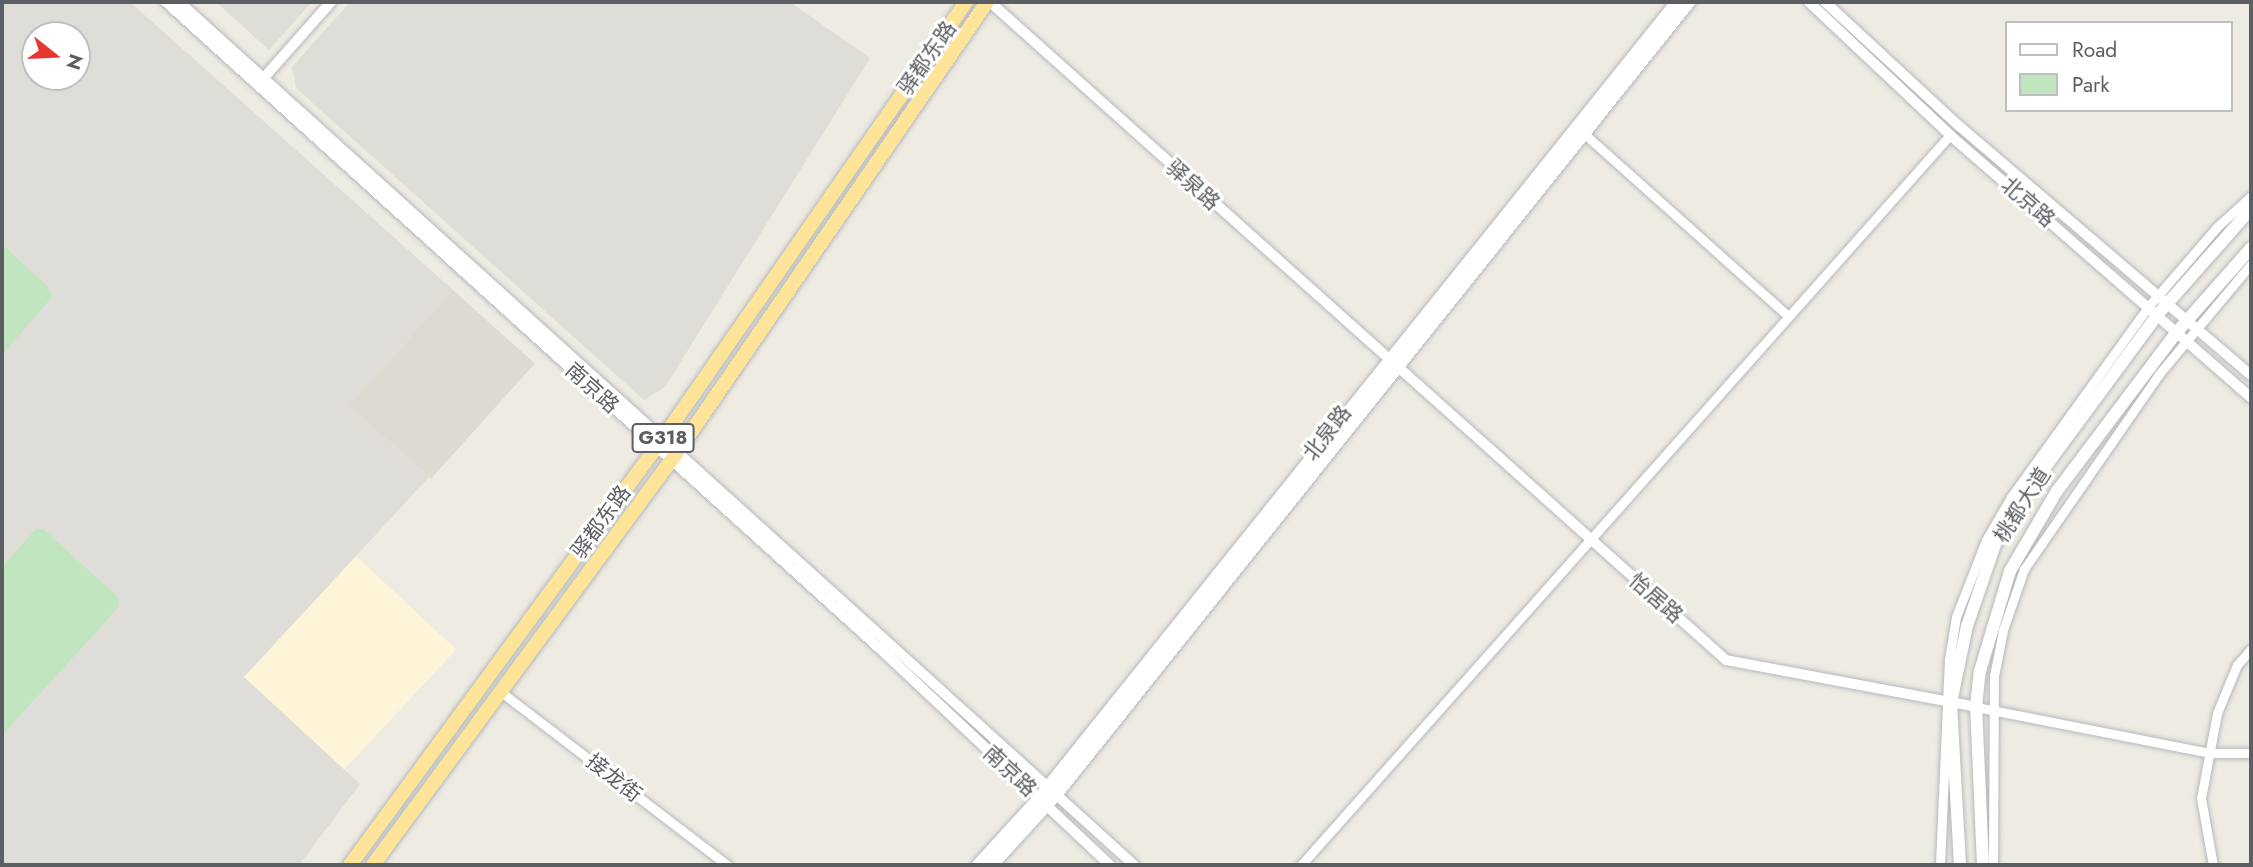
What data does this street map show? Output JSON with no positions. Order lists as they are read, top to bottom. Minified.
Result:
{"streets":{"highway":["驿都东路","G318"],"main road":["北泉路","桃都大道"],"street":["驿泉路","北京路","南京路","怡居路","接龙街"]},"crossings":[["驿都东路","驿泉路"],["驿都东路","南京路"],["驿都东路","接龙街"],["驿泉路","北泉路"],["驿泉路","怡居路"],["北京路","桃都大道"],["南京路","北泉路"],["北泉路","怡居路"],["桃都大道","怡居路"]],"legend":["Road","Park"],"north":"right"}
